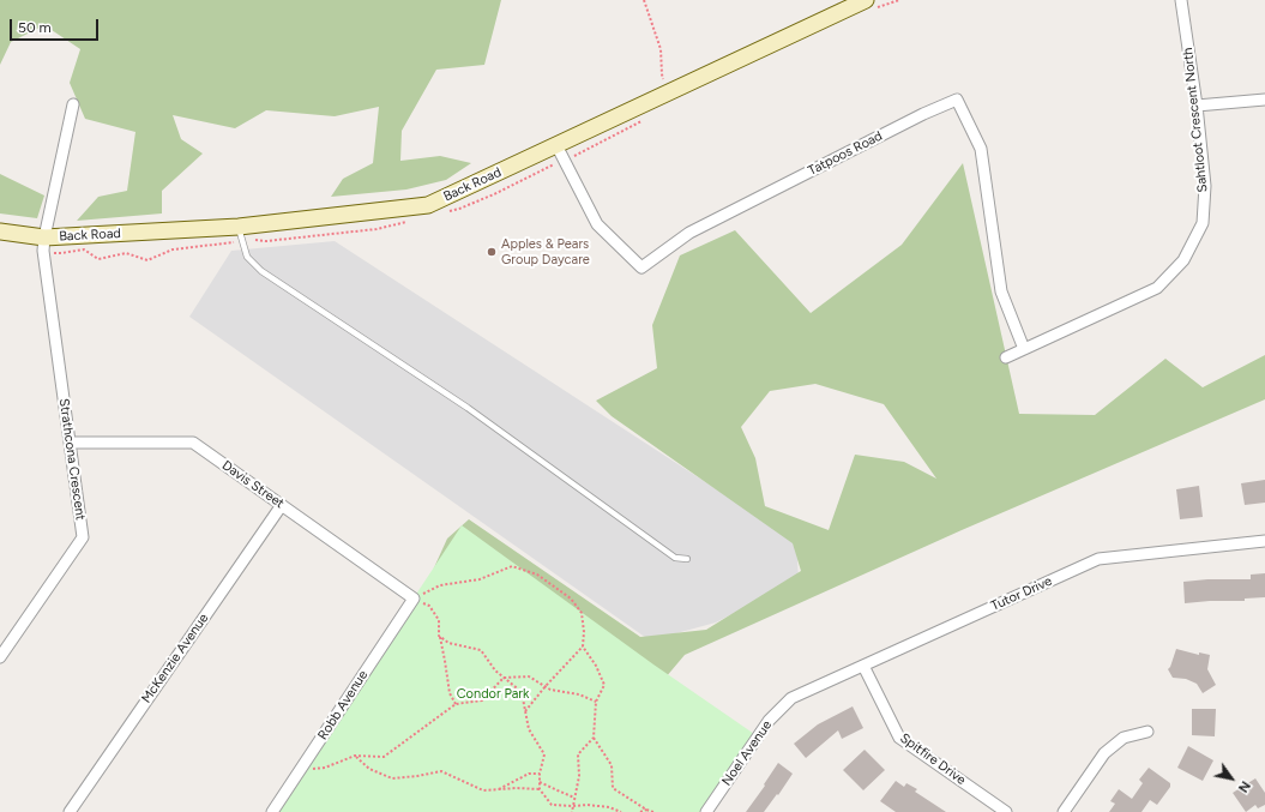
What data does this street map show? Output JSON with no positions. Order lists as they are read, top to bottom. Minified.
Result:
{"streets":{"street":["Sahtloot Crescent North","Tatpoos Road","Back Road","Strathcona Crescent","Davis Street","Tutor Drive","McKenzie Avenue","Robb Avenue","Noel Avenue","Spitfire Drive"]},"crossings":[["Sahtloot Crescent North","Tatpoos Road"],["Tatpoos Road","Back Road"],["Back Road","Strathcona Crescent"],["Strathcona Crescent","Davis Street"],["Davis Street","McKenzie Avenue"],["Davis Street","Robb Avenue"],["Tutor Drive","Noel Avenue"],["Tutor Drive","Spitfire Drive"]],"parks":["Condor Park"],"places":["Apples & Pears Group Daycare"],"scale_bar":"50 m","north":"bottom right"}
